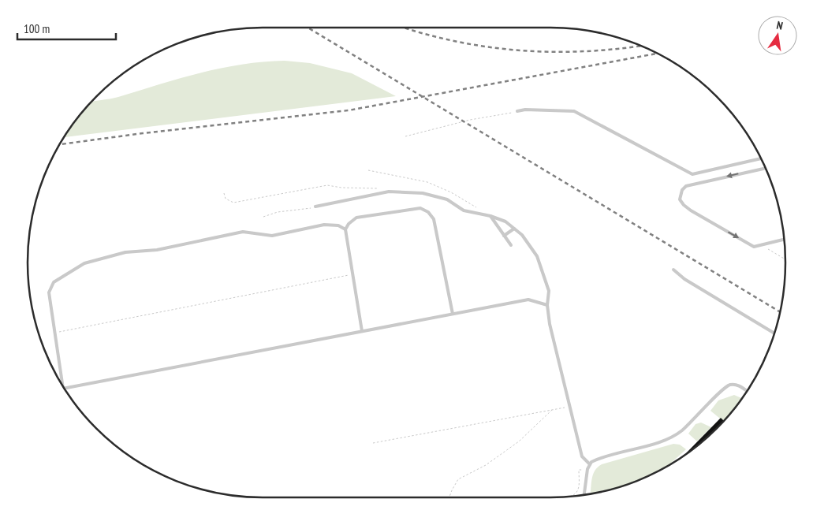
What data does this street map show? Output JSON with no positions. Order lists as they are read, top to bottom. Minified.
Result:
{"scale_bar":"100 m","north":"top"}
